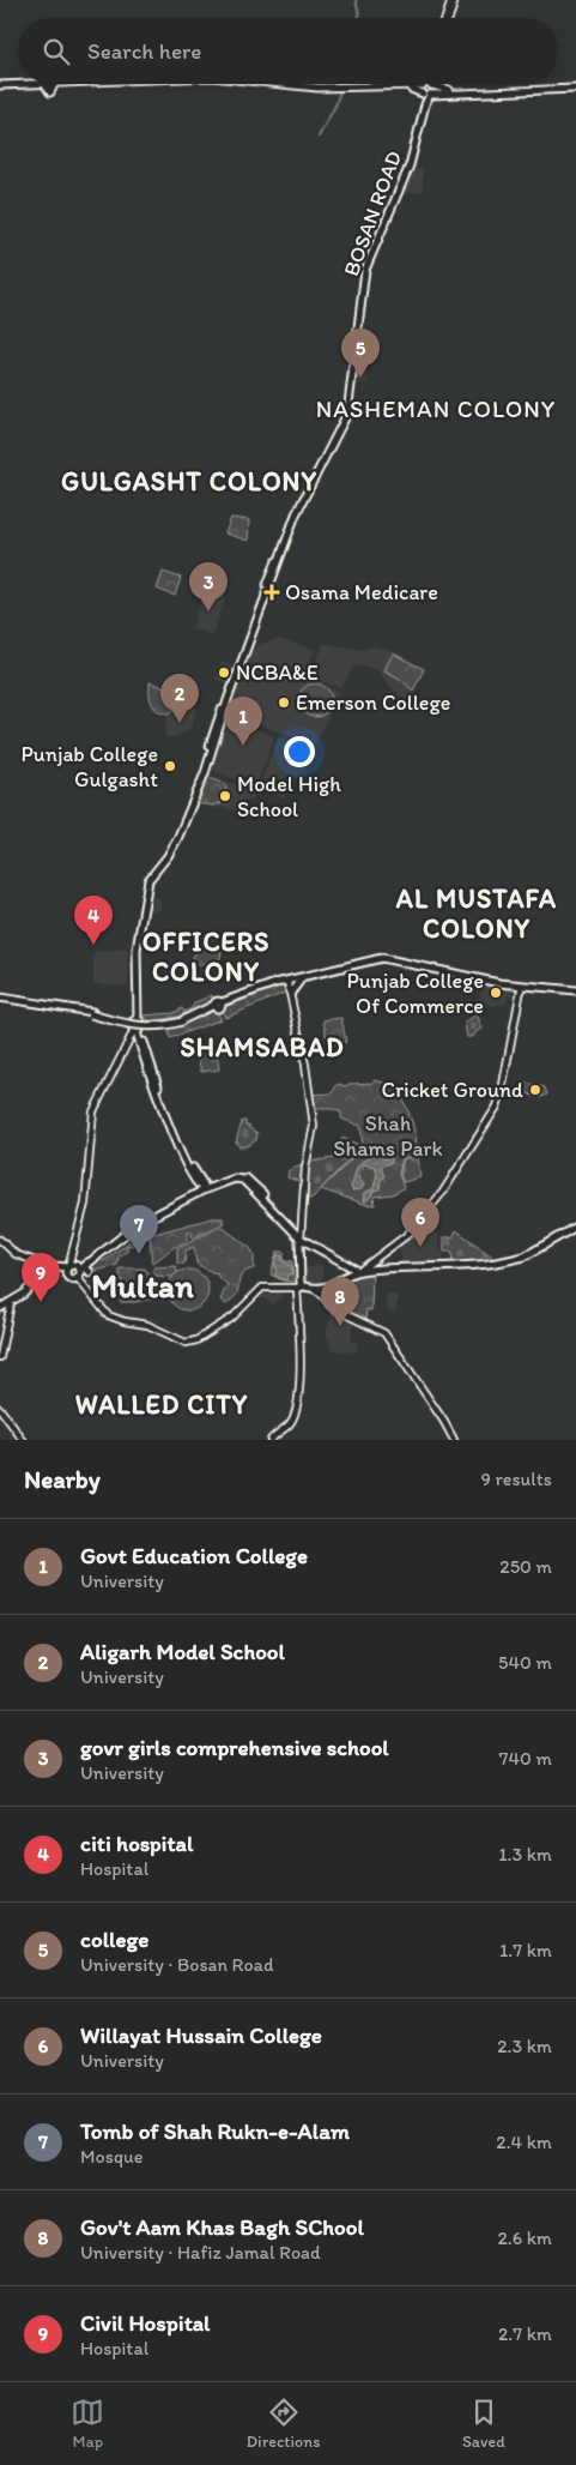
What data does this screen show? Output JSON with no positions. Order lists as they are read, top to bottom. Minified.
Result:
{"streets":{"main road":["BOSAN ROAD"]},"districts":["NASHEMAN COLONY","GULGASHT COLONY","AL MUSTAFA COLONY","OFFICERS COLONY","SHAMSABAD","Multan","WALLED CITY"],"parks":["Shah Shams Park"],"places":{"health":["Osama Medicare"],"other":["NCBA&E","Emerson College","Punjab College Gulgasht","Model High School","Punjab College Of Commerce","Cricket Ground"]},"page":{"search":"Search here","pins":["5","3","2","1","4","6","7","9","8"],"heading":["Nearby","9 results"],"list":[{"mark":"1","name":"Govt Education College","note":"University","value":"250 m"},{"mark":"2","name":"Aligarh Model School","note":"University","value":"540 m"},{"mark":"3","name":"govr girls comprehensive school","note":"University","value":"740 m"},{"mark":"4","name":"citi hospital","note":"Hospital","value":"1.3 km"},{"mark":"5","name":"college","note":"University · Bosan Road","value":"1.7 km"},{"mark":"6","name":"Willayat Hussain College","note":"University","value":"2.3 km"},{"mark":"7","name":"Tomb of Shah Rukn-e-Alam","note":"Mosque","value":"2.4 km"},{"mark":"8","name":"Gov't Aam Khas Bagh SChool","note":"University · Hafiz Jamal Road","value":"2.6 km"},{"mark":"9","name":"Civil Hospital","note":"Hospital","value":"2.7 km"}],"nav":["Map","Directions","Saved"]}}
